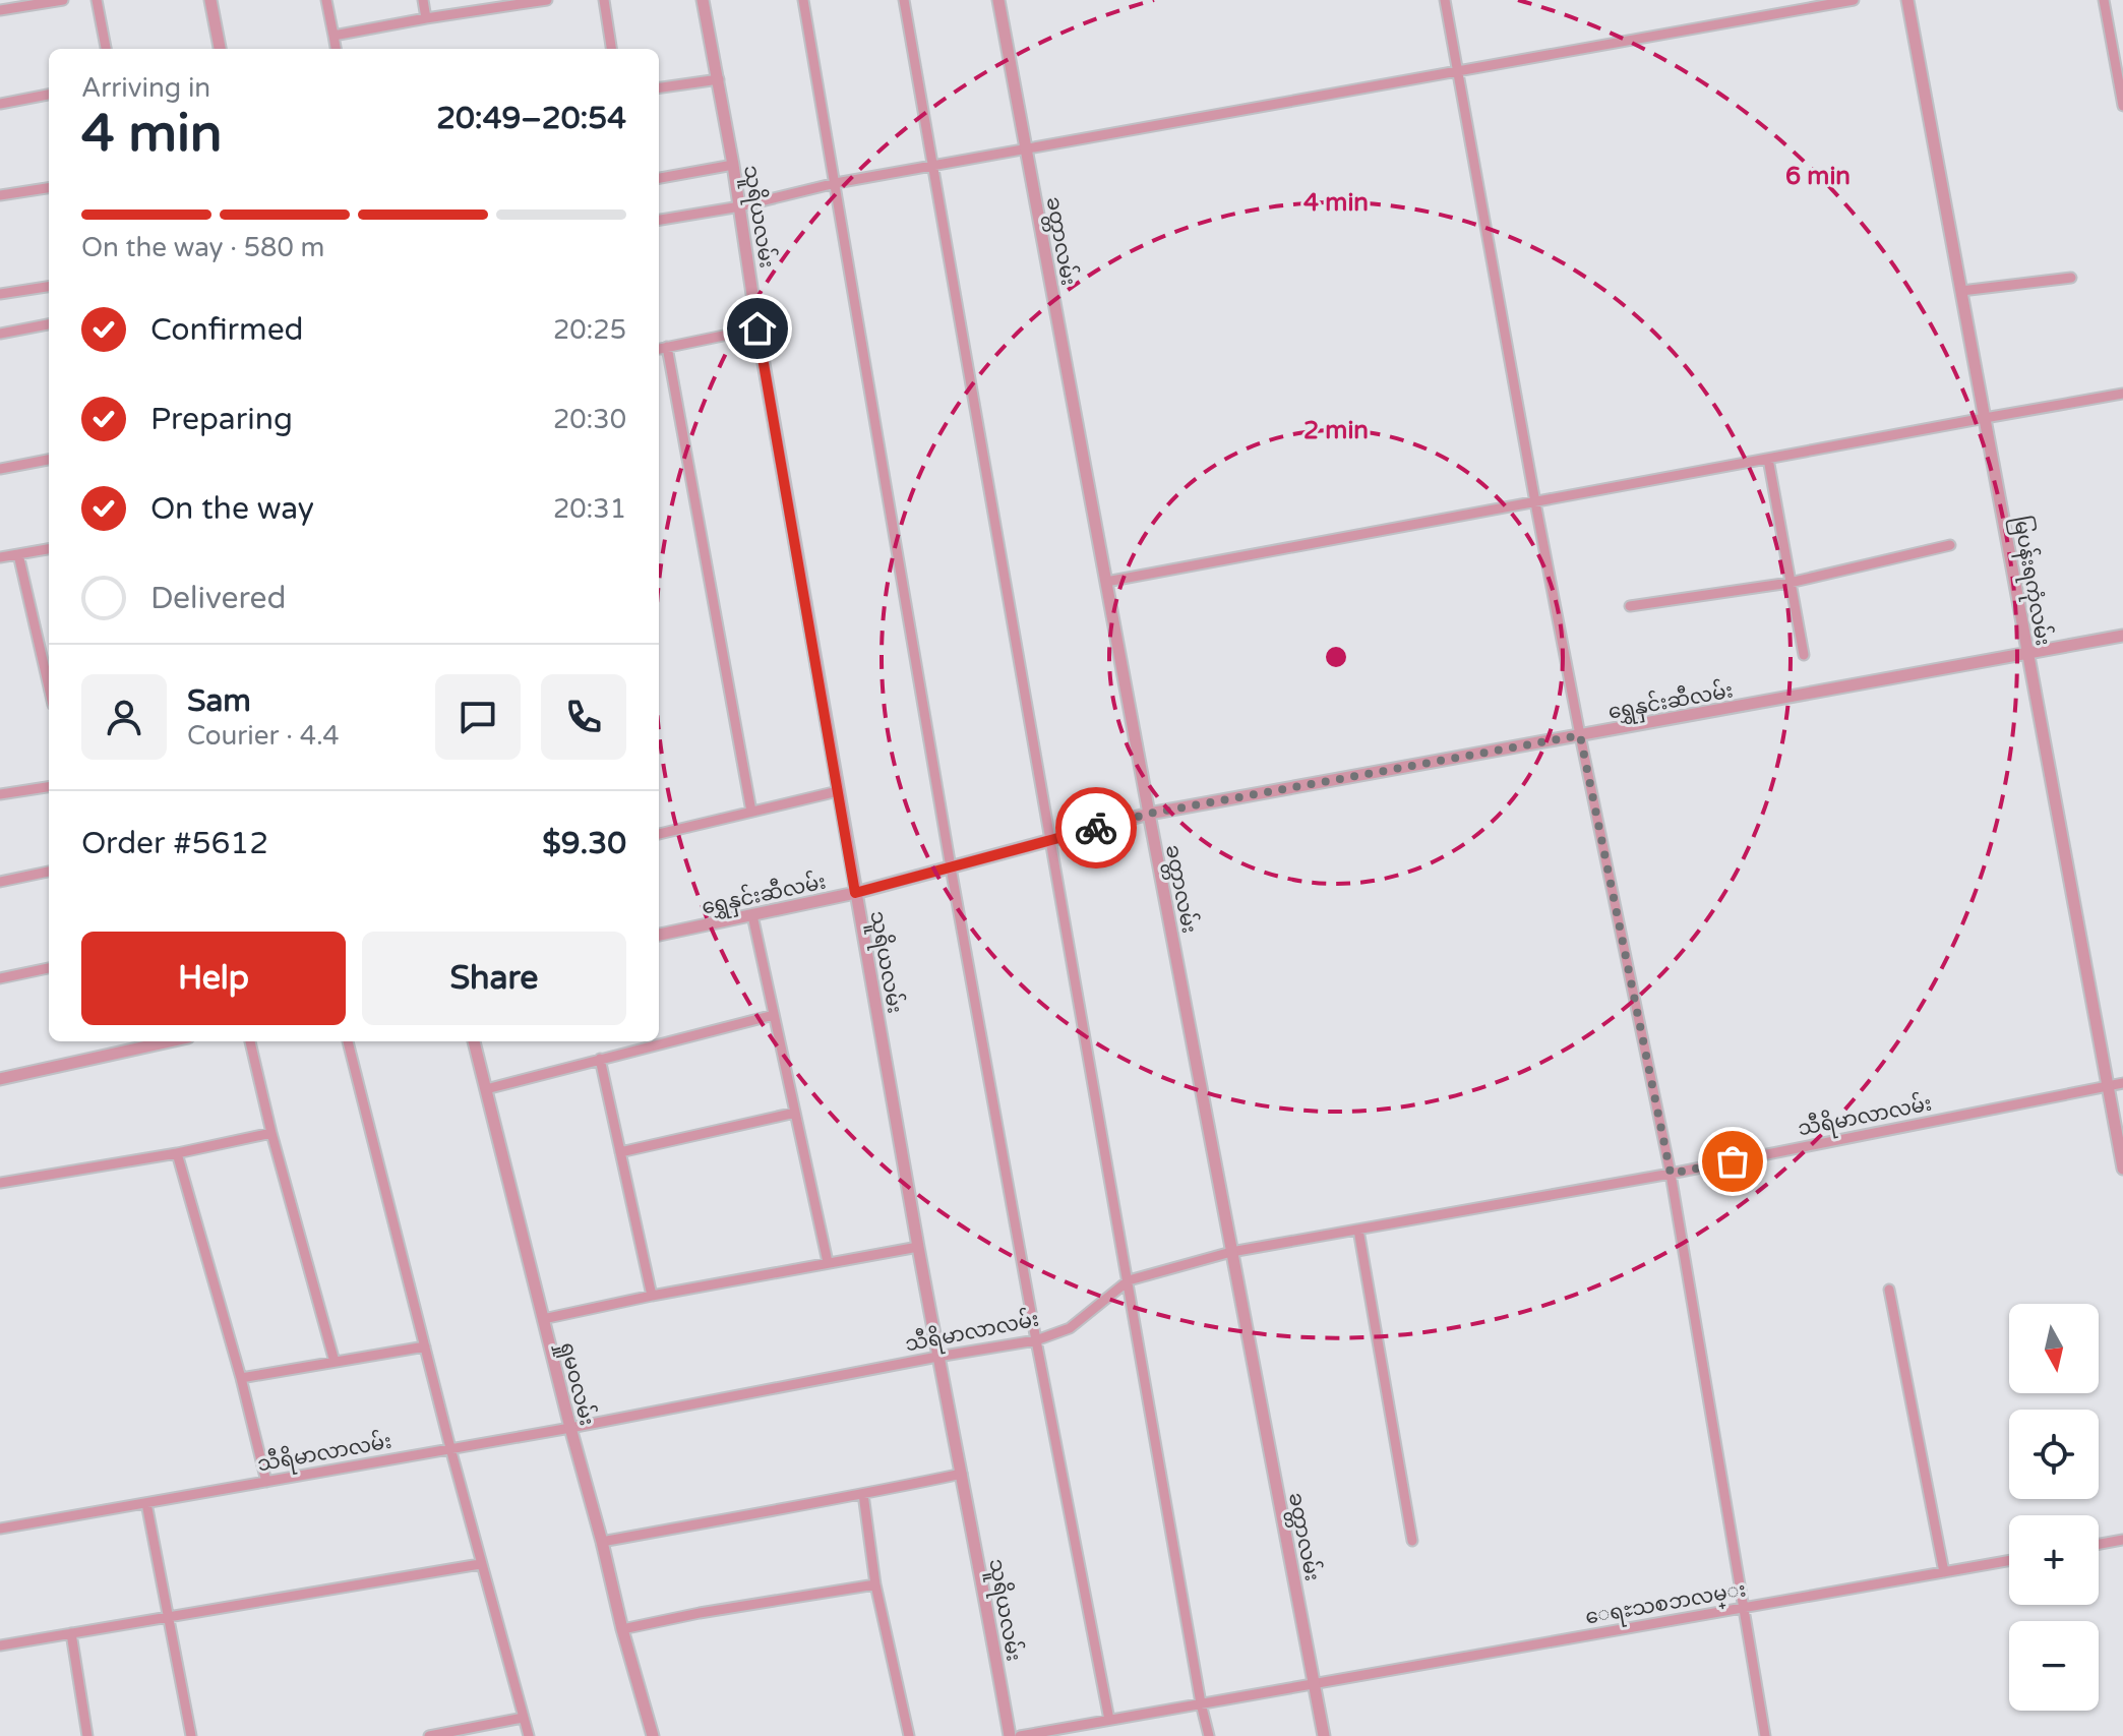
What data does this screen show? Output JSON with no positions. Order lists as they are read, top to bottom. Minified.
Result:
{"streets":{"street":["သူရိယလမ်း","ခတ္တာလမ်း","မြပန်းရကုံလမ်း","ရွှေနှင်းဆီလမ်း","သီရိမာလာလမ်း","ရှုမဝလမ်း","ေရႊသစၥာလမ္း"]},"crossings":[["သူရိယလမ်း","ရွှေနှင်းဆီလမ်း"],["သူရိယလမ်း","သီရိမာလာလမ်း"],["ခတ္တာလမ်း","ရွှေနှင်းဆီလမ်း"],["ခတ္တာလမ်း","သီရိမာလာလမ်း"],["ခတ္တာလမ်း","ေရႊသစၥာလမ္း"],["မြပန်းရကုံလမ်း","ရွှေနှင်းဆီလမ်း"],["မြပန်းရကုံလမ်း","သီရိမာလာလမ်း"],["သီရိမာလာလမ်း","ရှုမဝလမ်း"]],"north":"bottom","page":{"heading":["4 min","Arriving in","20:49–20:54"],"panel":["Sam","Courier · 4.4","Order #5612","$9.30"],"bar":"On the way · 580 m","list":[["Confirmed","20:25"],["Preparing","20:30"],["On the way","20:31"],"Delivered"],"buttons":["Help","Share"],"map_buttons":["+","−"]},"rings":["6 min","4 min","2 min"]}
